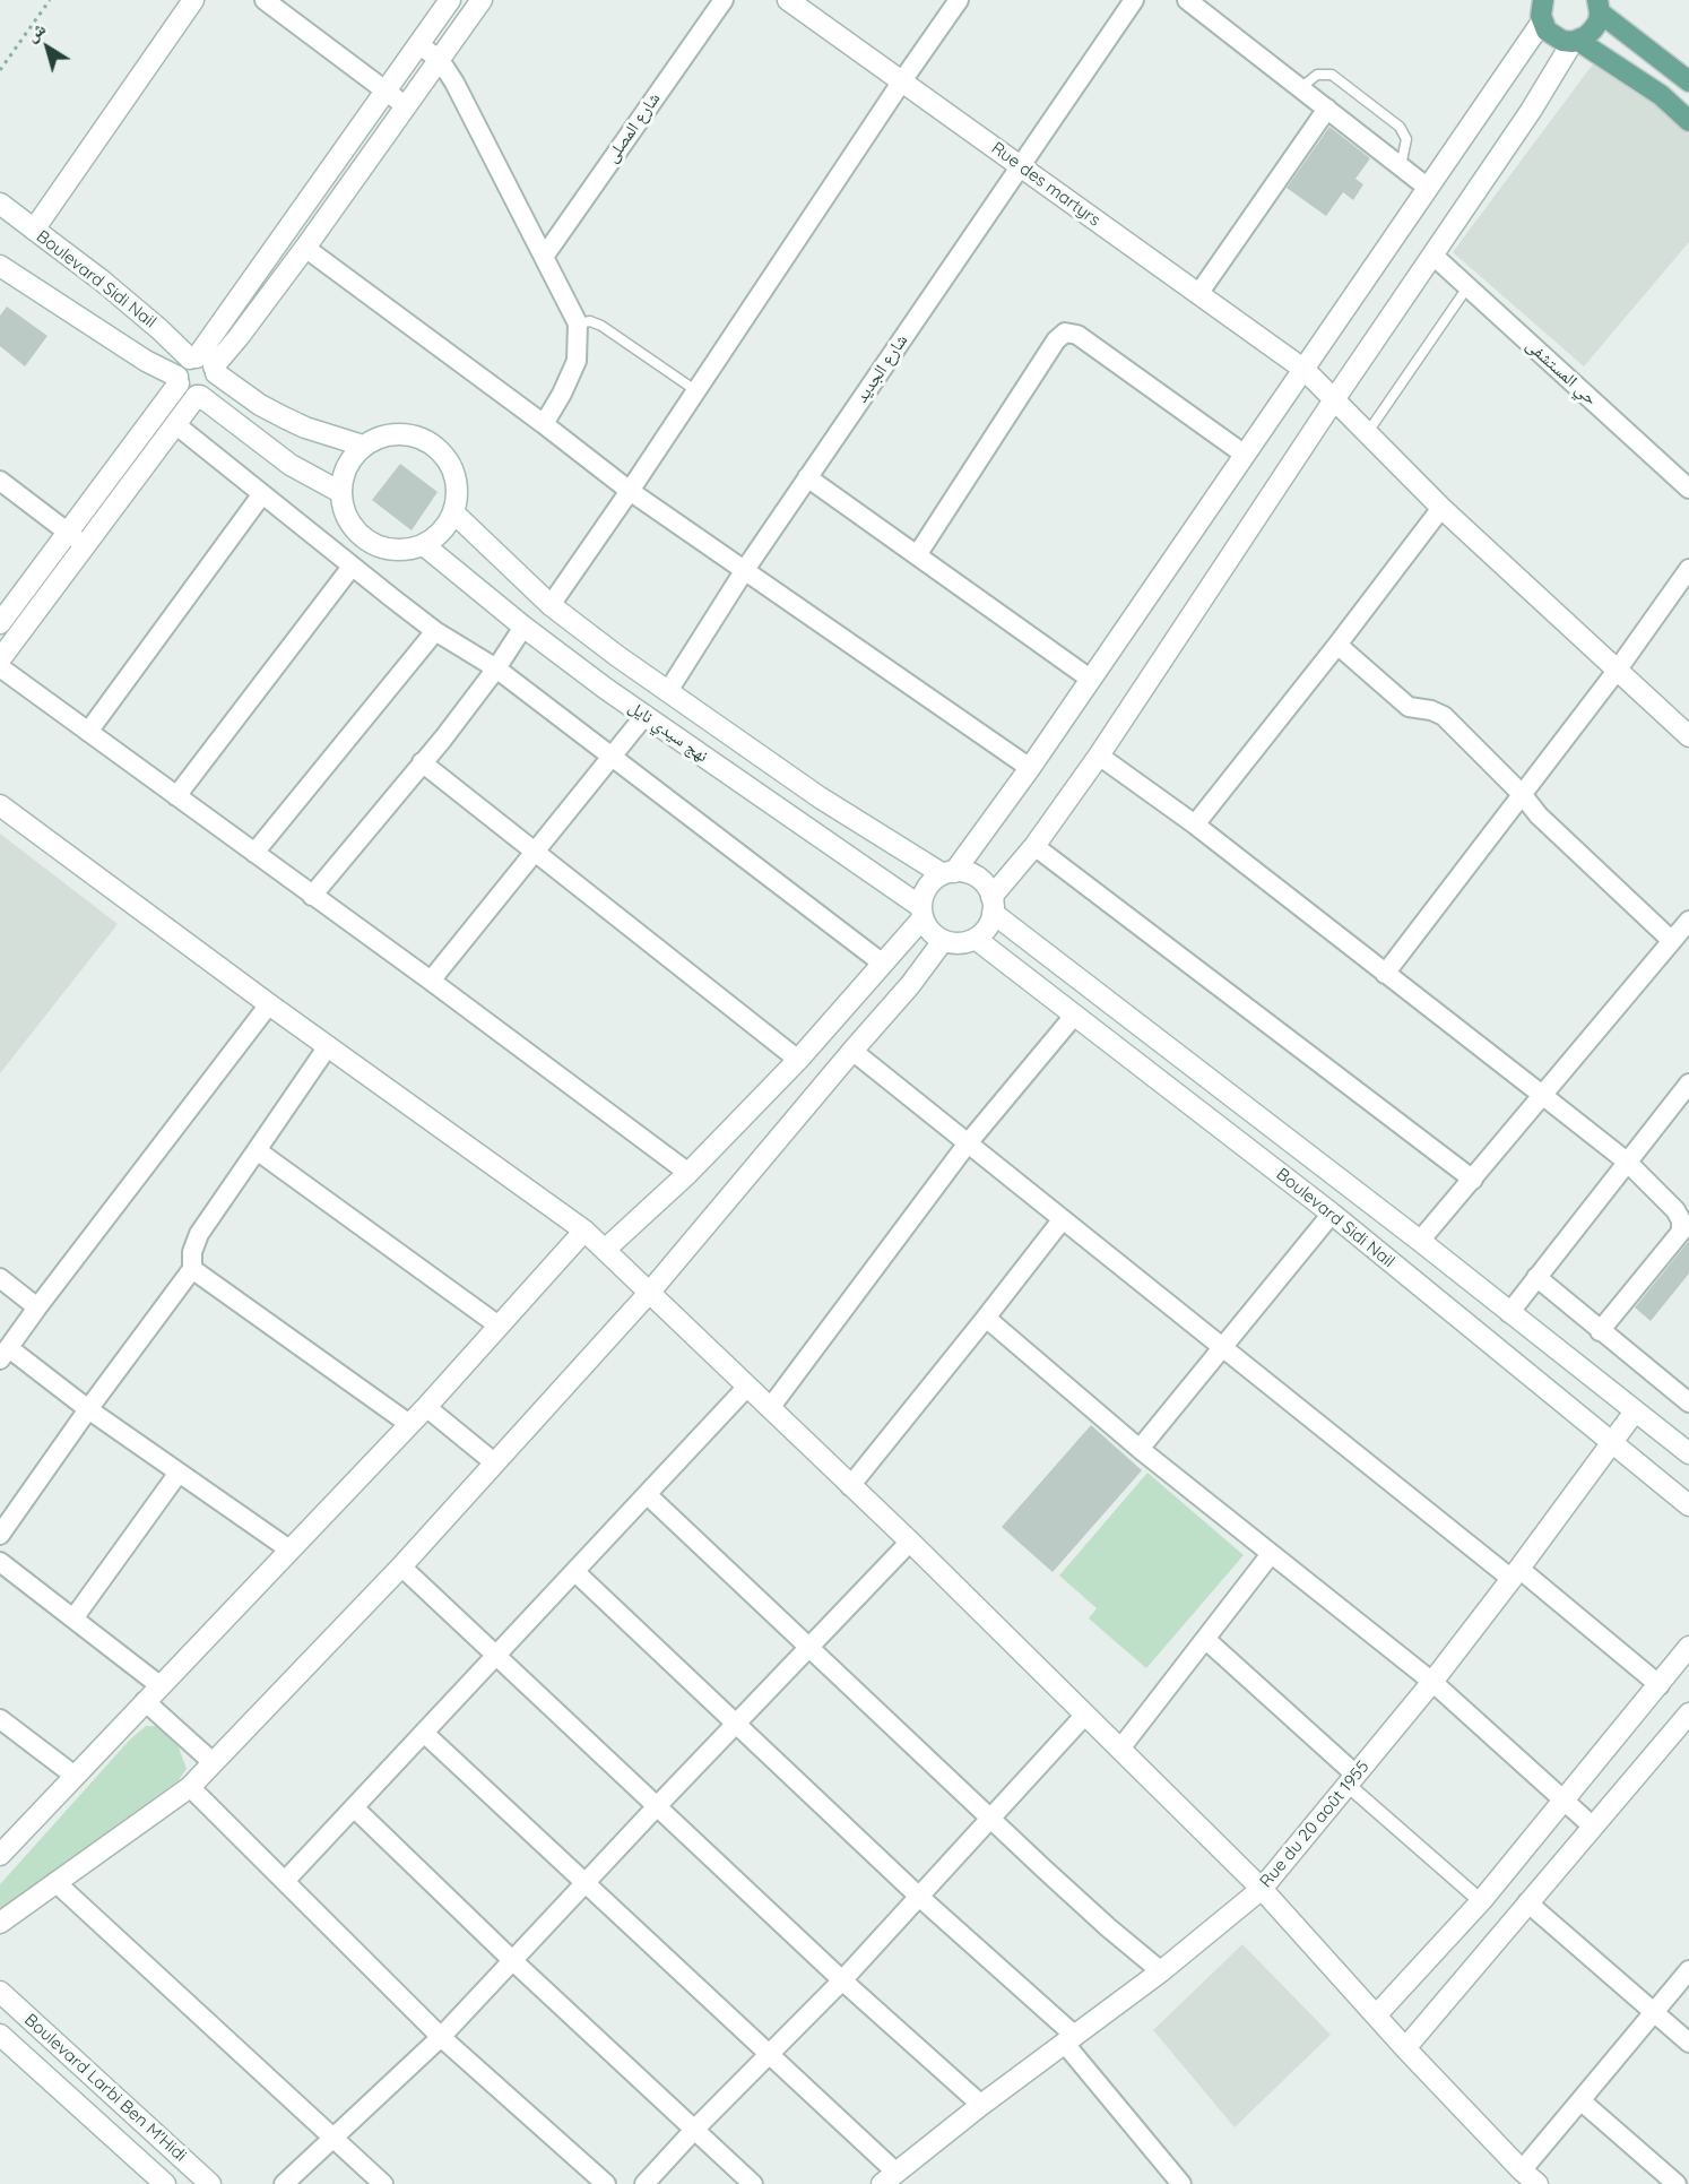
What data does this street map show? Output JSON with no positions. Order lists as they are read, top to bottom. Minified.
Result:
{"streets":{"street":["شارع المصلى","Rue des martyrs","Boulevard Sidi Nail","شارع الجديد","حي المستشفى","نهج سيدي نايل","Rue du 20 août 1955","Boulevard Larbi Ben M'Hidi"]},"crossings":[["Rue des martyrs","شارع الجديد"],["Boulevard Sidi Nail","نهج سيدي نايل"],["Boulevard Sidi Nail","Rue du 20 août 1955"],["شارع الجديد","نهج سيدي نايل"]],"north":"top left"}
